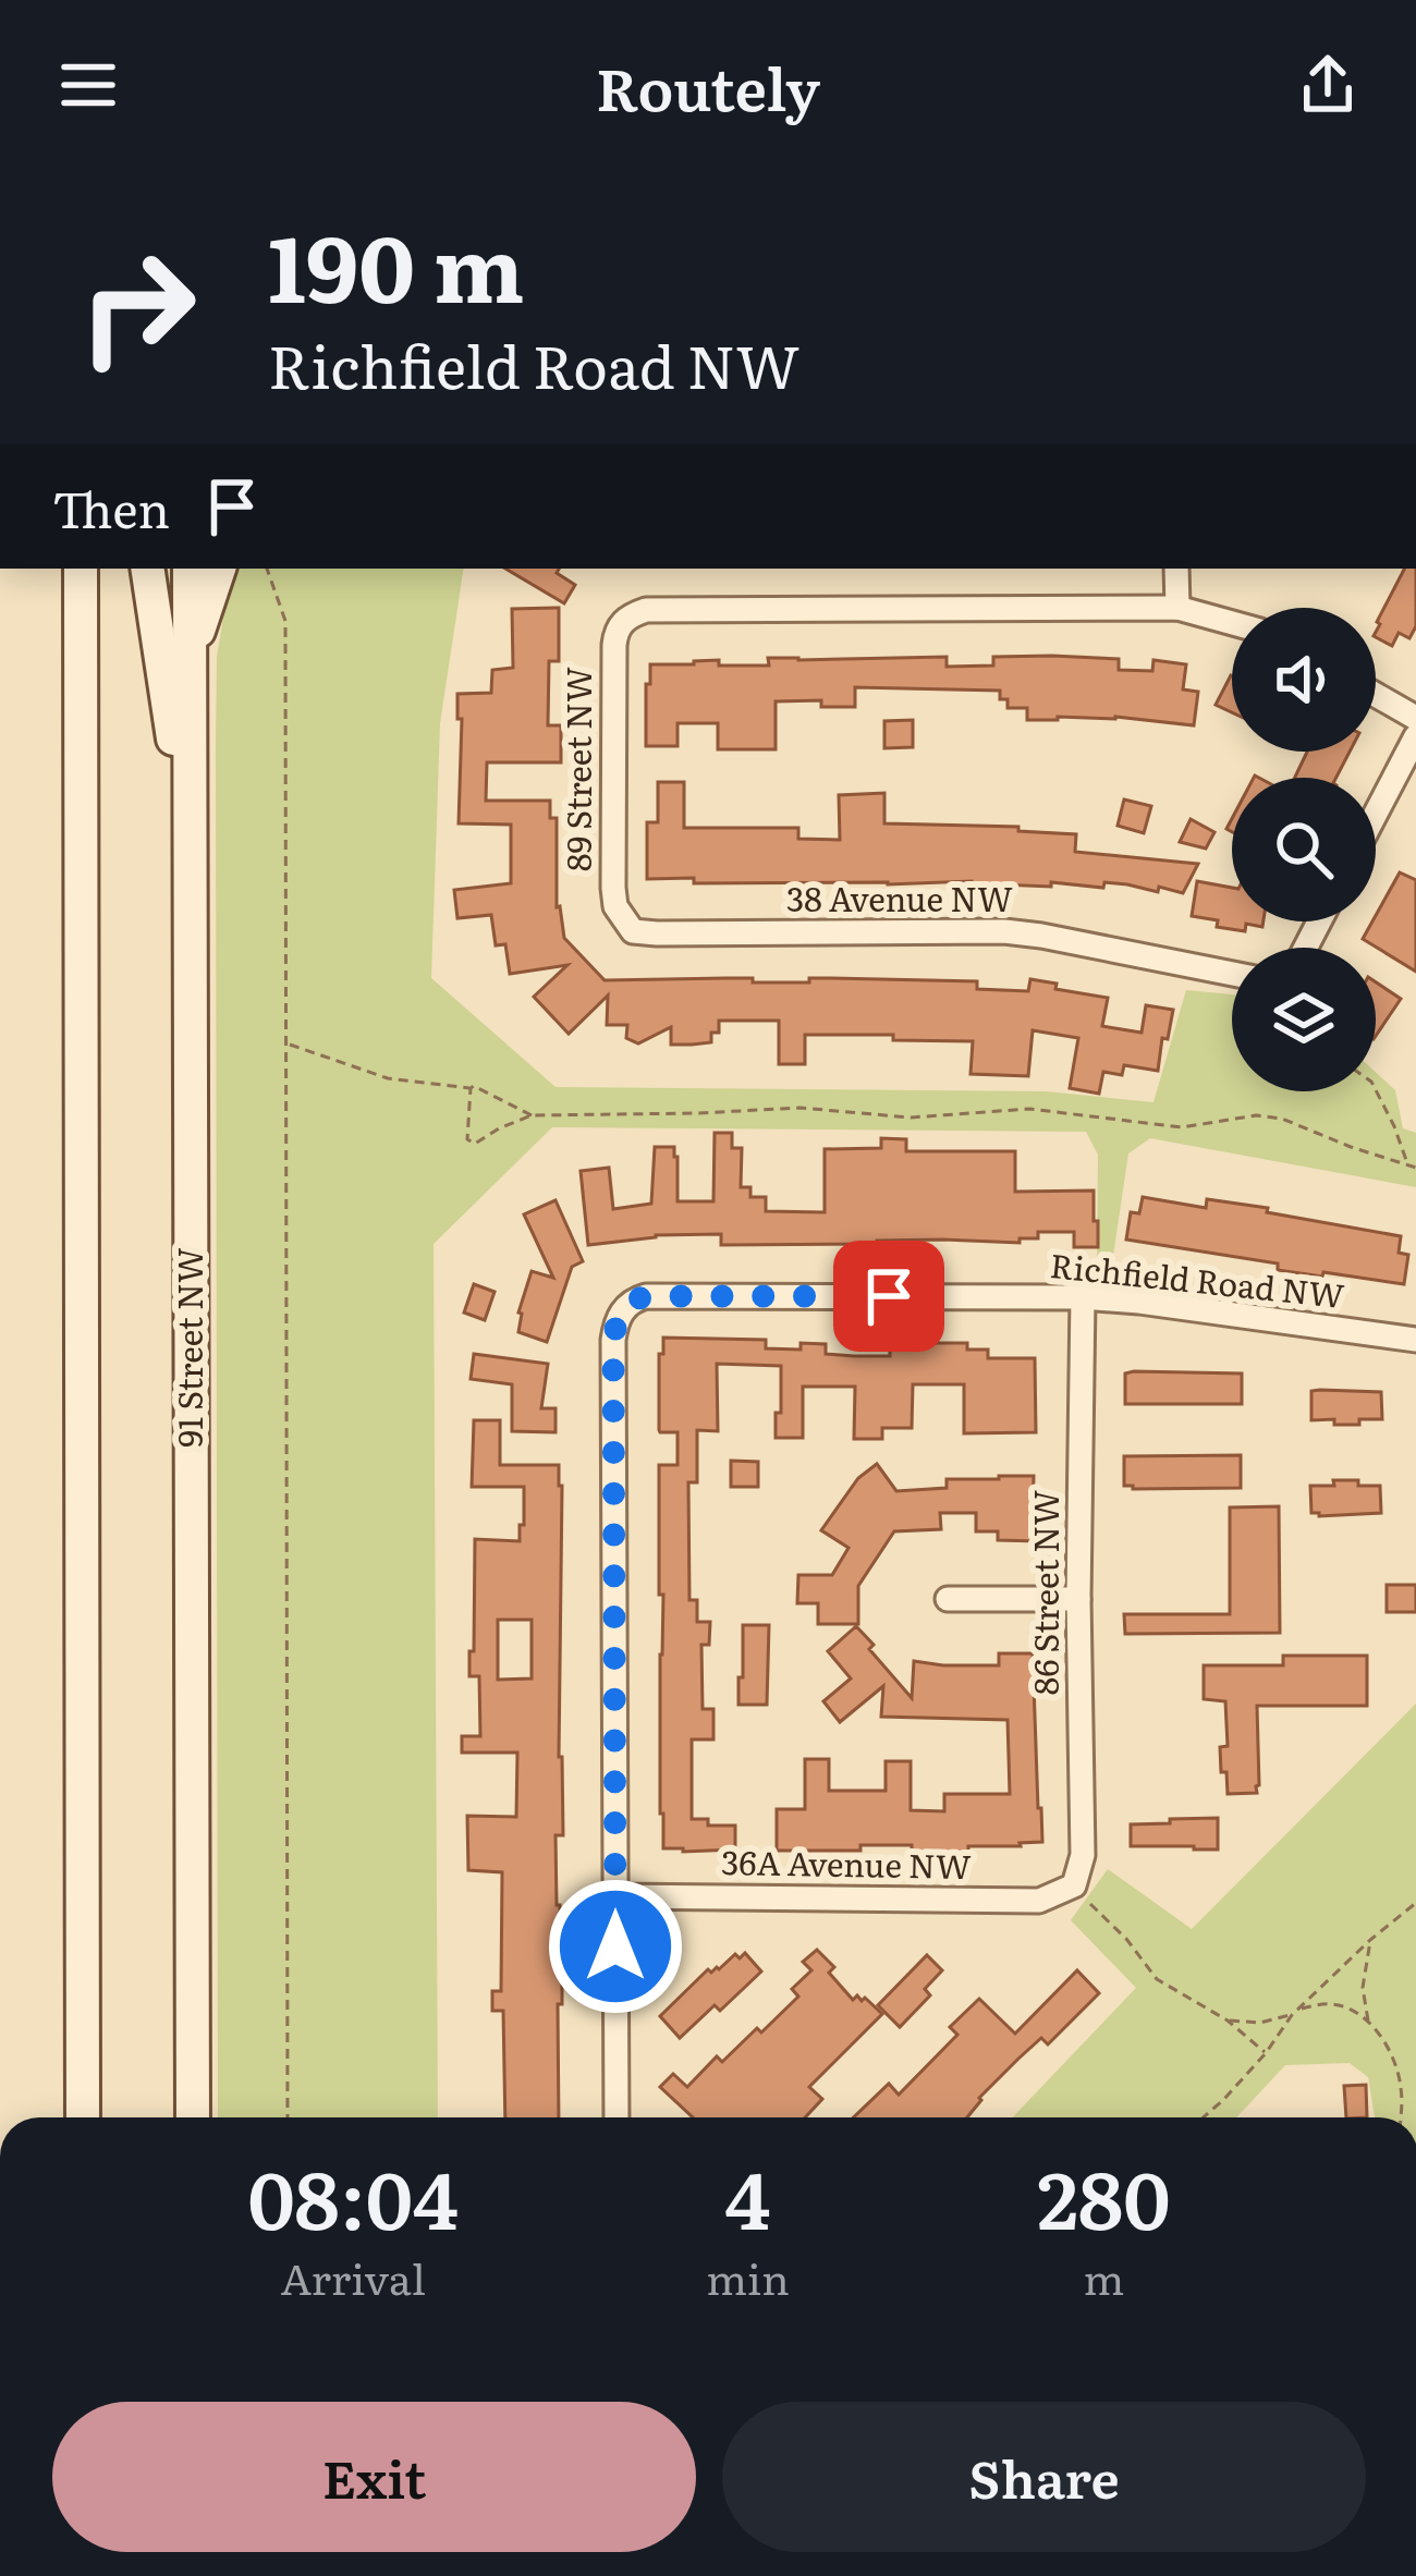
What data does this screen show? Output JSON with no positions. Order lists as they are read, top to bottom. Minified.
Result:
{"streets":{"main road":["91 Street NW"],"street":["89 Street NW","38 Avenue NW","Richfield Road NW","86 Street NW","36A Avenue NW"]},"crossings":[["89 Street NW","38 Avenue NW"],["Richfield Road NW","86 Street NW"],["Richfield Road NW","36A Avenue NW"],["86 Street NW","36A Avenue NW"]],"page":{"header":"Routely","turn":["190 m","Richfield Road NW"],"then":"Then","eta":["08:04","Arrival","4","min","280","m"],"buttons":["Exit","Share"]}}
